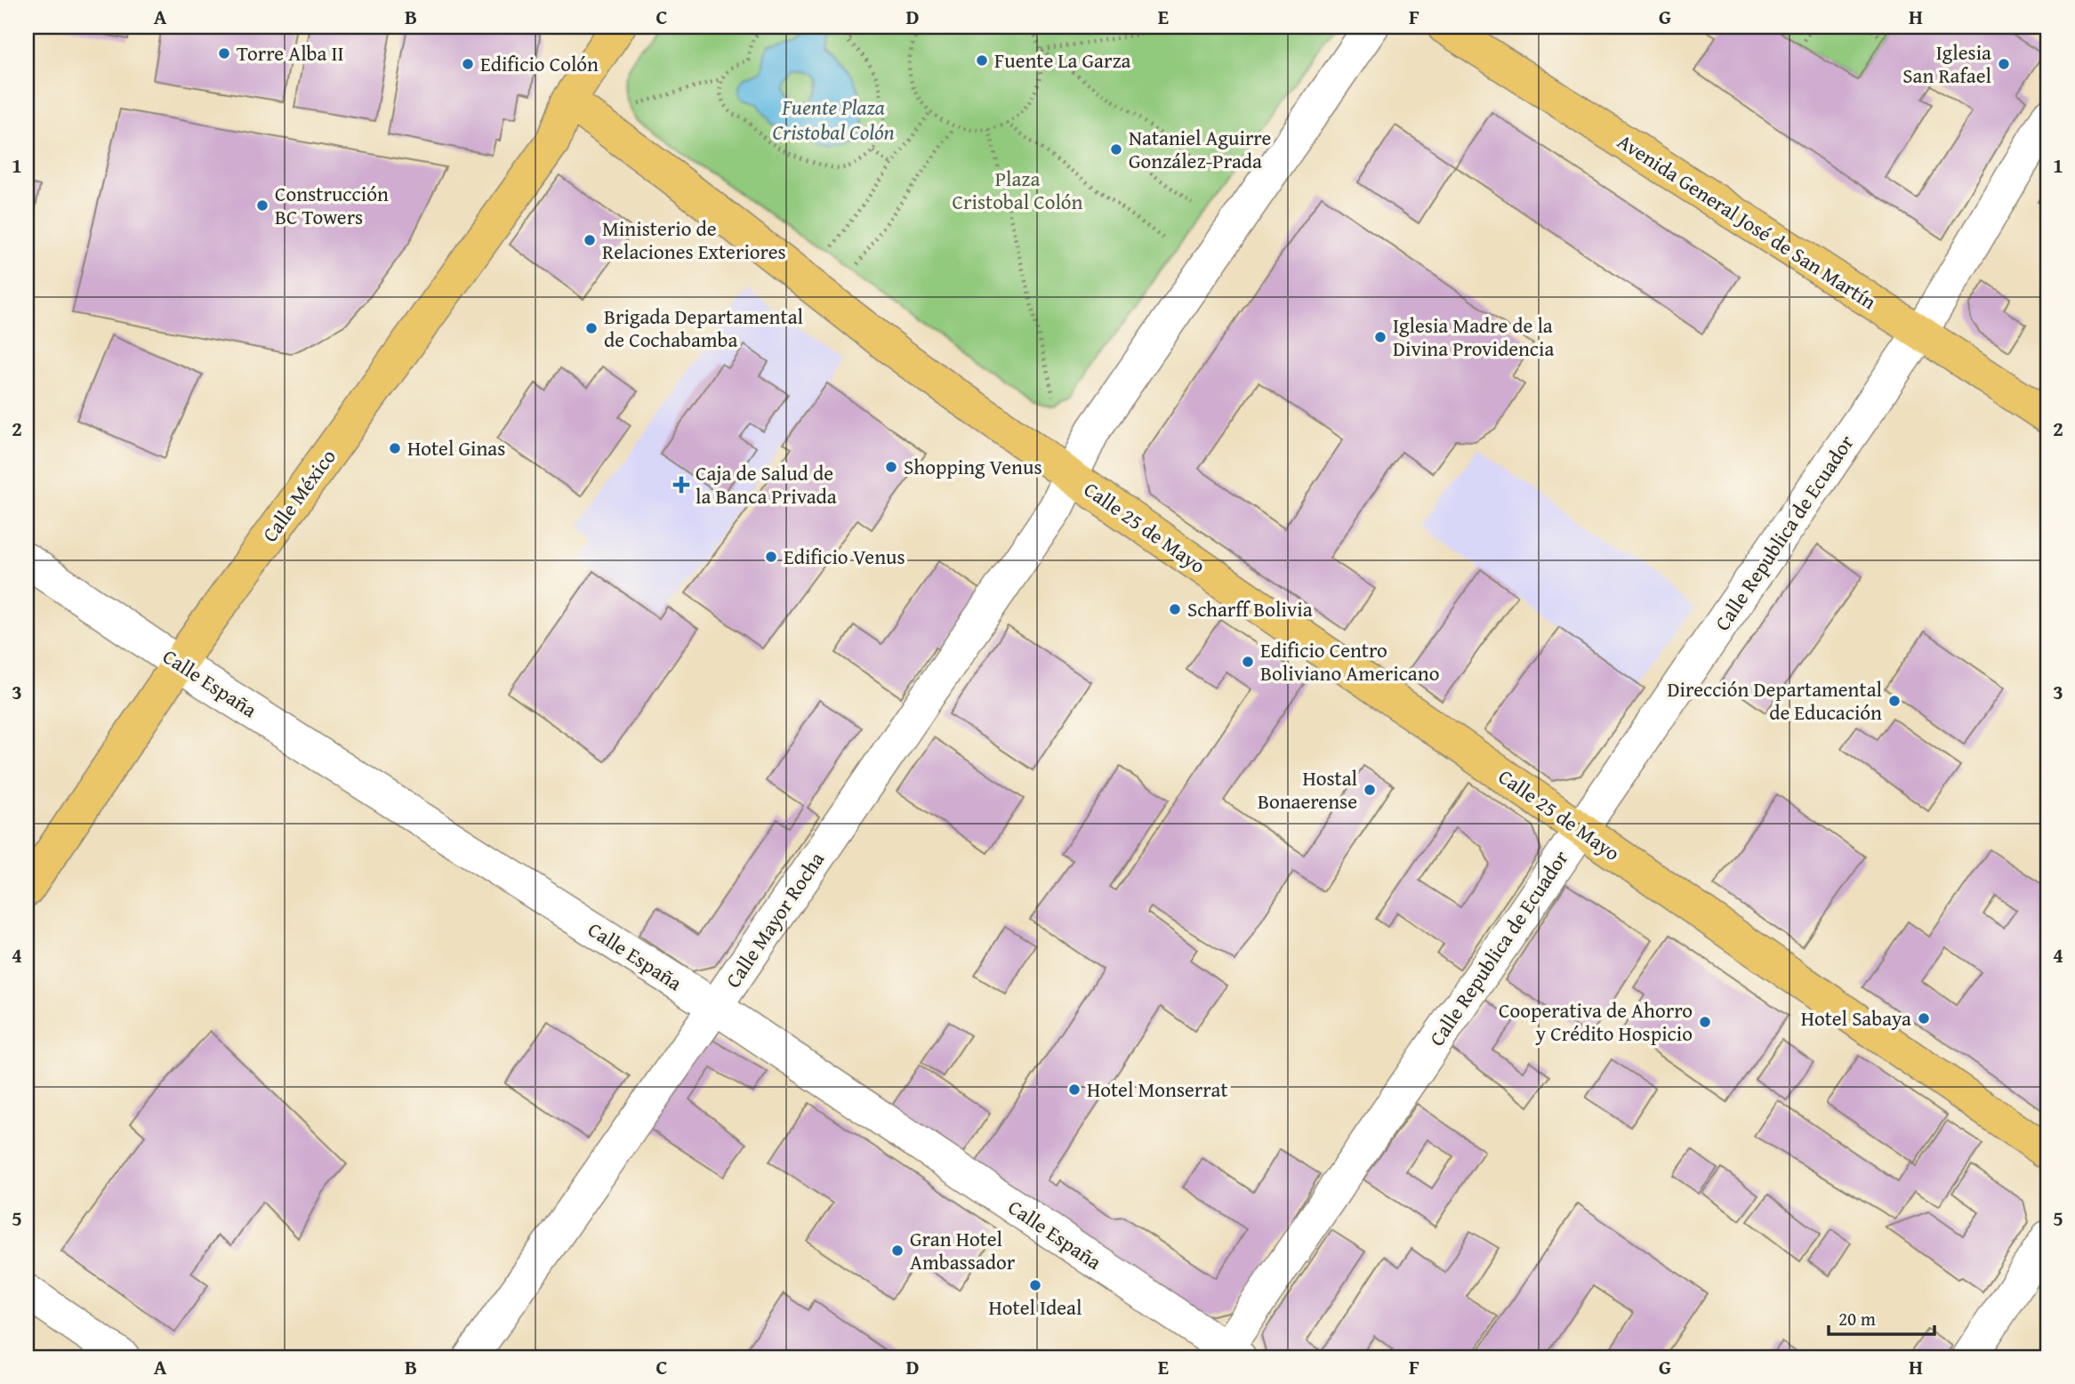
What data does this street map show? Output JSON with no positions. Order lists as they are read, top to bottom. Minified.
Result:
{"streets":{"main road":["Avenida General José de San Martín","Calle México","Calle 25 de Mayo"],"street":["Calle Republica de Ecuador","Calle España","Calle Mayor Rocha"]},"crossings":[["Avenida General José de San Martín","Calle Republica de Ecuador"],["Calle México","Calle España"],["Calle 25 de Mayo","Calle Republica de Ecuador"],["Calle 25 de Mayo","Calle Mayor Rocha"],["Calle Republica de Ecuador","Calle España"],["Calle España","Calle Mayor Rocha"]],"water":["Fuente Plaza Cristobal Colón"],"parks":["Plaza Cristobal Colón"],"places":{"other":["Torre Alba II","Fuente La Garza","Edificio Colón","Iglesia San Rafael","Nataniel Aguirre González-Prada","Construcción BC Towers","Ministerio de Relaciones Exteriores","Brigada Departamental de Cochabamba","Iglesia Madre de la Divina Providencia","Hotel Ginas","Shopping Venus","Edificio Venus","Scharff Bolivia","Edificio Centro Boliviano Americano","Dirección Departamental de Educación","Hostal Bonaerense","Hotel Sabaya","Cooperativa de Ahorro y Crédito Hospicio","Hotel Monserrat","Gran Hotel Ambassador","Hotel Ideal"],"health":["Caja de Salud de la Banca Privada"]},"scale_bar":"20 m","grid":{"columns":["A","B","C","D","E","F","G","H"],"rows":["1","2","3","4","5"]}}
